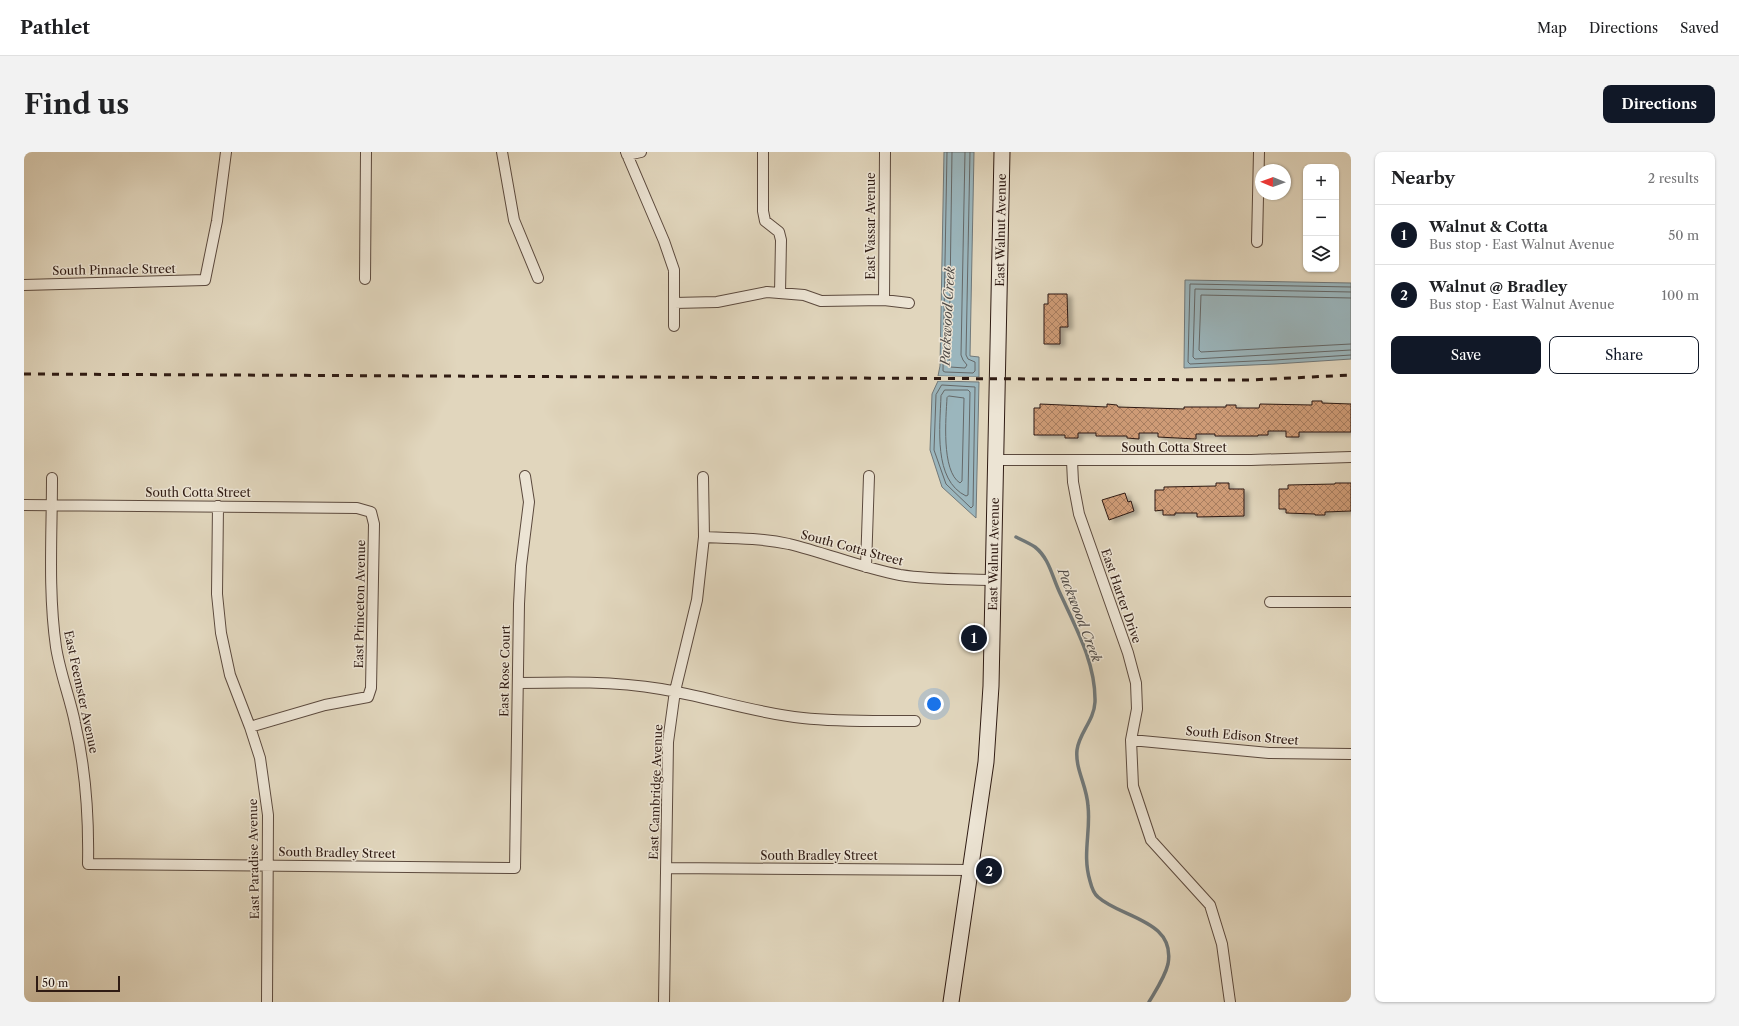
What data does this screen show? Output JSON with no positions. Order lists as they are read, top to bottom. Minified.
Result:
{"streets":{"main road":["East Walnut Avenue"],"street":["East Vassar Avenue","South Pinnacle Street","South Cotta Street","East Harter Drive","East Princeton Avenue","East Rose Court","East Feemster Avenue","South Edison Street","East Cambridge Avenue","South Bradley Street","East Paradise Avenue"]},"crossings":[["East Walnut Avenue","South Cotta Street"],["East Walnut Avenue","South Bradley Street"],["South Cotta Street","East Harter Drive"],["South Cotta Street","East Princeton Avenue"],["South Cotta Street","East Feemster Avenue"],["South Cotta Street","East Cambridge Avenue"],["South Cotta Street","East Paradise Avenue"],["East Harter Drive","South Edison Street"],["East Princeton Avenue","East Paradise Avenue"],["East Rose Court","South Bradley Street"],["East Feemster Avenue","South Bradley Street"],["East Cambridge Avenue","South Bradley Street"],["South Bradley Street","East Paradise Avenue"]],"water":["Packwood Creek"],"scale_bar":"50 m","north":"left","page":{"header":"Pathlet","nav":["Map","Directions","Saved"],"buttons":["Directions",["Save","Share"]],"title":"Find us","heading":["Nearby","2 results"],"map_buttons":["+","−"],"list":[{"mark":"1","name":"Walnut & Cotta","note":"Bus stop · East Walnut Avenue","value":"50 m"},{"mark":"2","name":"Walnut @ Bradley","note":"Bus stop · East Walnut Avenue","value":"100 m"}],"pins":["1","2"],"scale":"50 m"}}
